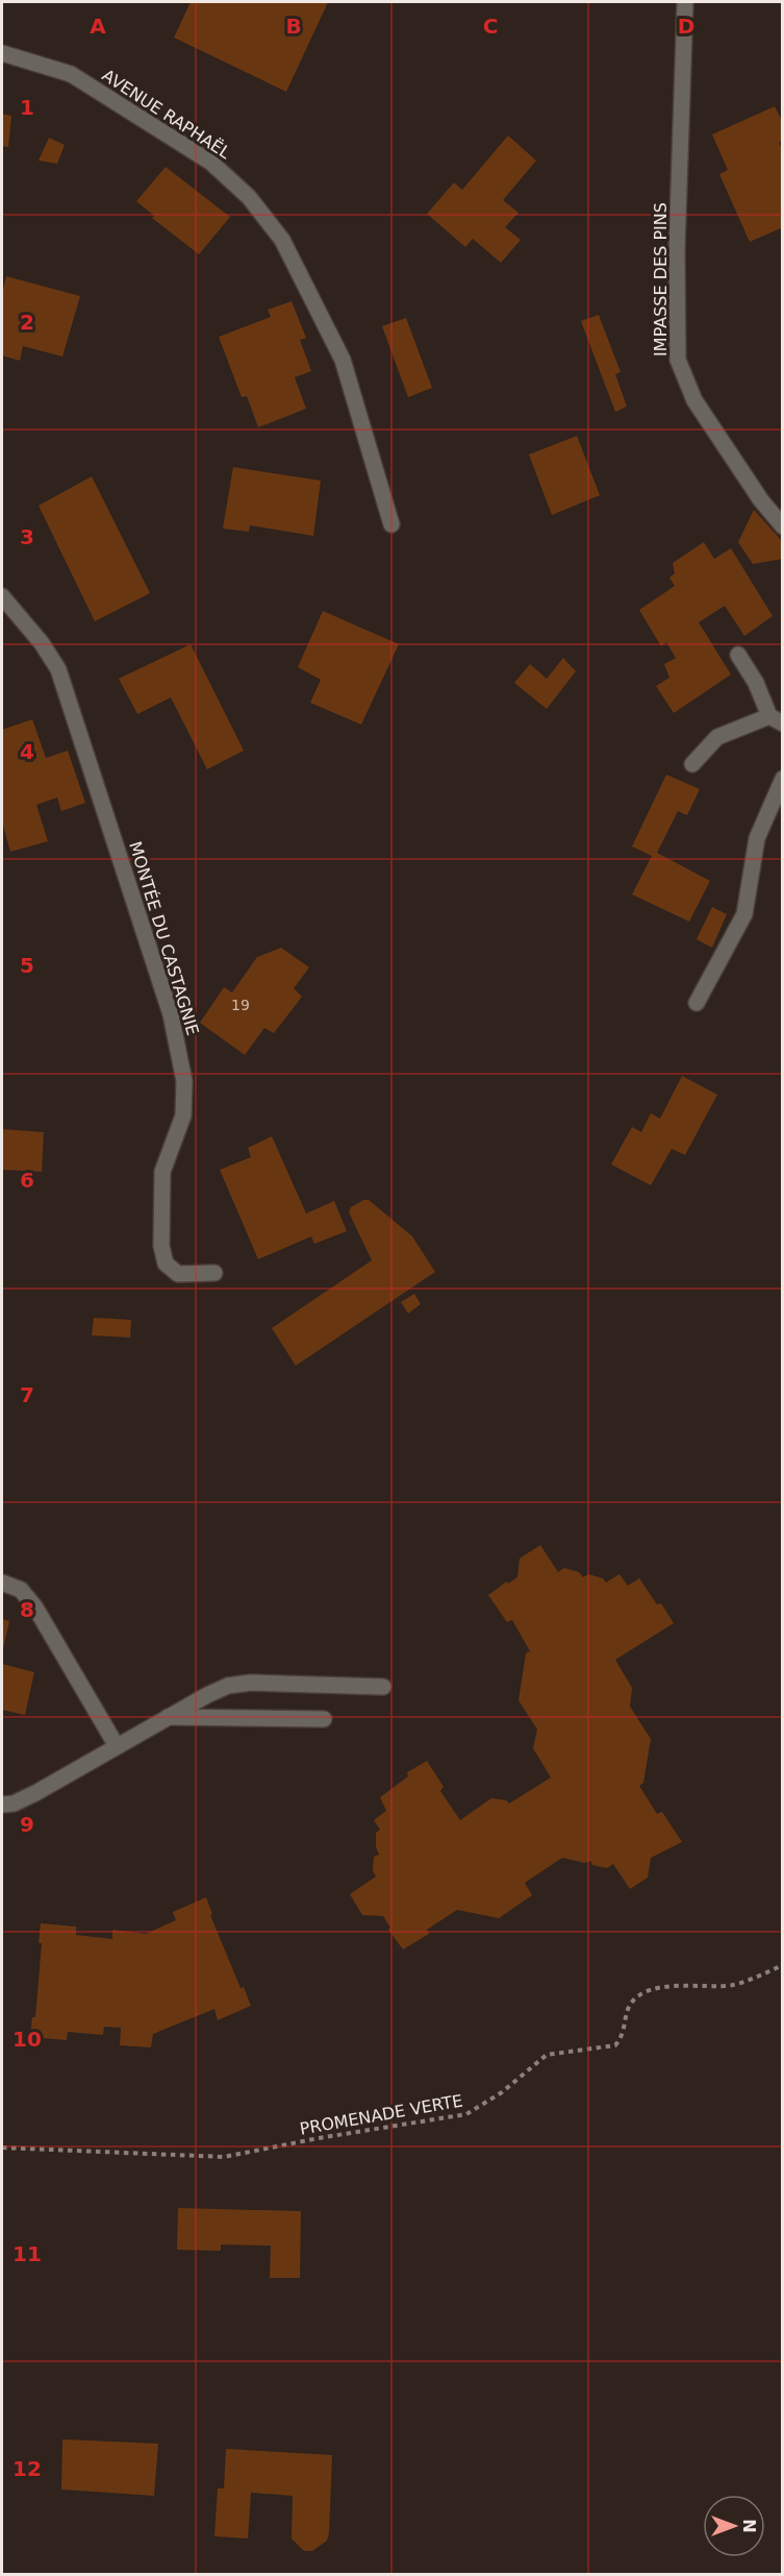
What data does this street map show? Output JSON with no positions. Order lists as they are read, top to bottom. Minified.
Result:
{"streets":{"street":["AVENUE RAPHAËL","IMPASSE DES PINS","MONTÉE DU CASTAGNIE"],"path":["PROMENADE VERTE"]},"house_numbers":["19"],"north":"right","grid":{"columns":["A","B","C","D"],"rows":["1","2","3","4","5","6","7","8","9","10","11","12"]}}
